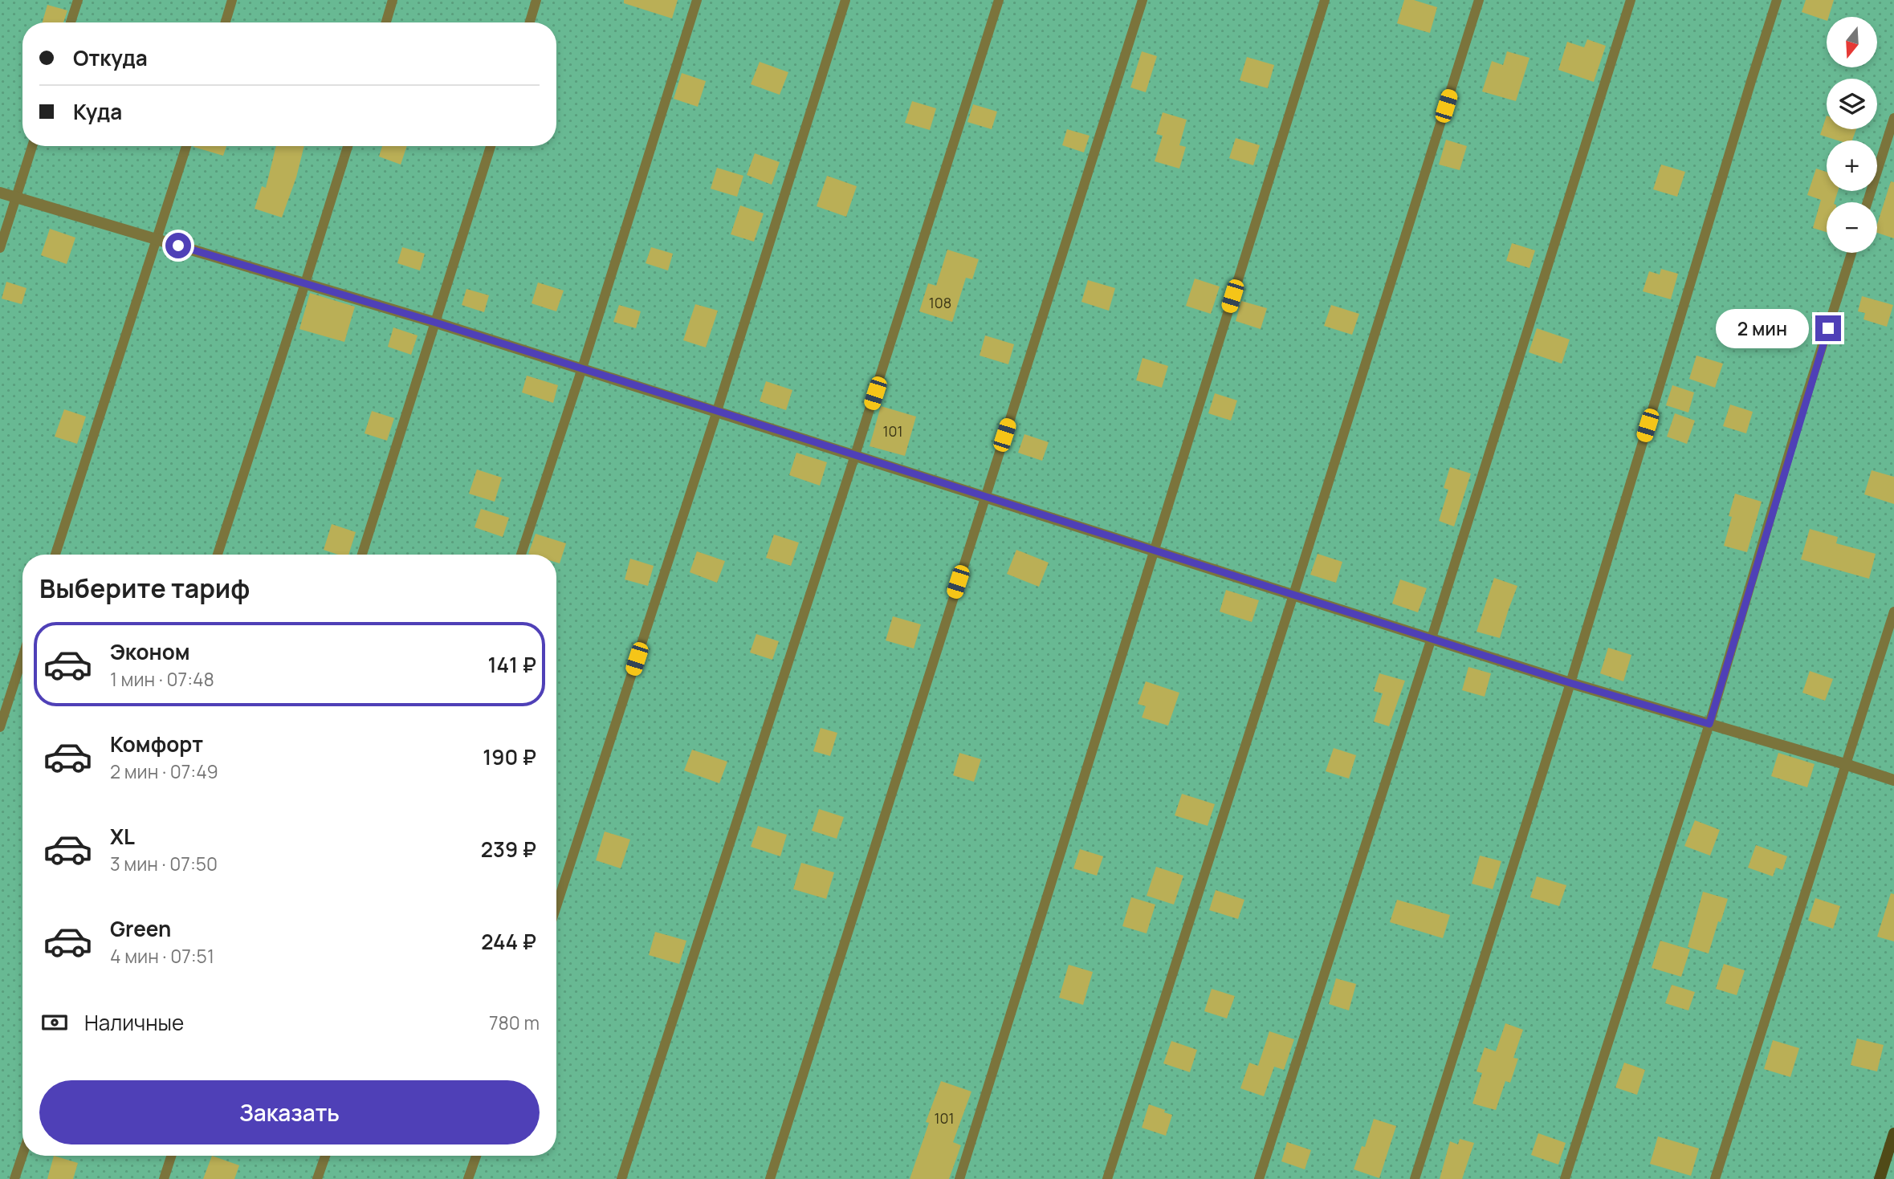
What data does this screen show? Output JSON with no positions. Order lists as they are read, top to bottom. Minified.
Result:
{"house_numbers":["108","101","101"],"north":"bottom","page":{"map_buttons":["+","−"],"banner":["Откуда","Куда"],"bubble":"2 мин","heading":"Выберите тариф","list":[{"name":"Эконом","note":"1 мин · 07:48","value":"141 ₽"},{"name":"Комфорт","note":"2 мин · 07:49","value":"190 ₽"},{"name":"XL","note":"3 мин · 07:50","value":"239 ₽"},{"name":"Green","note":"4 мин · 07:51","value":"244 ₽"}],"pay":["Наличные","780 m"],"buttons":"Заказать"}}
